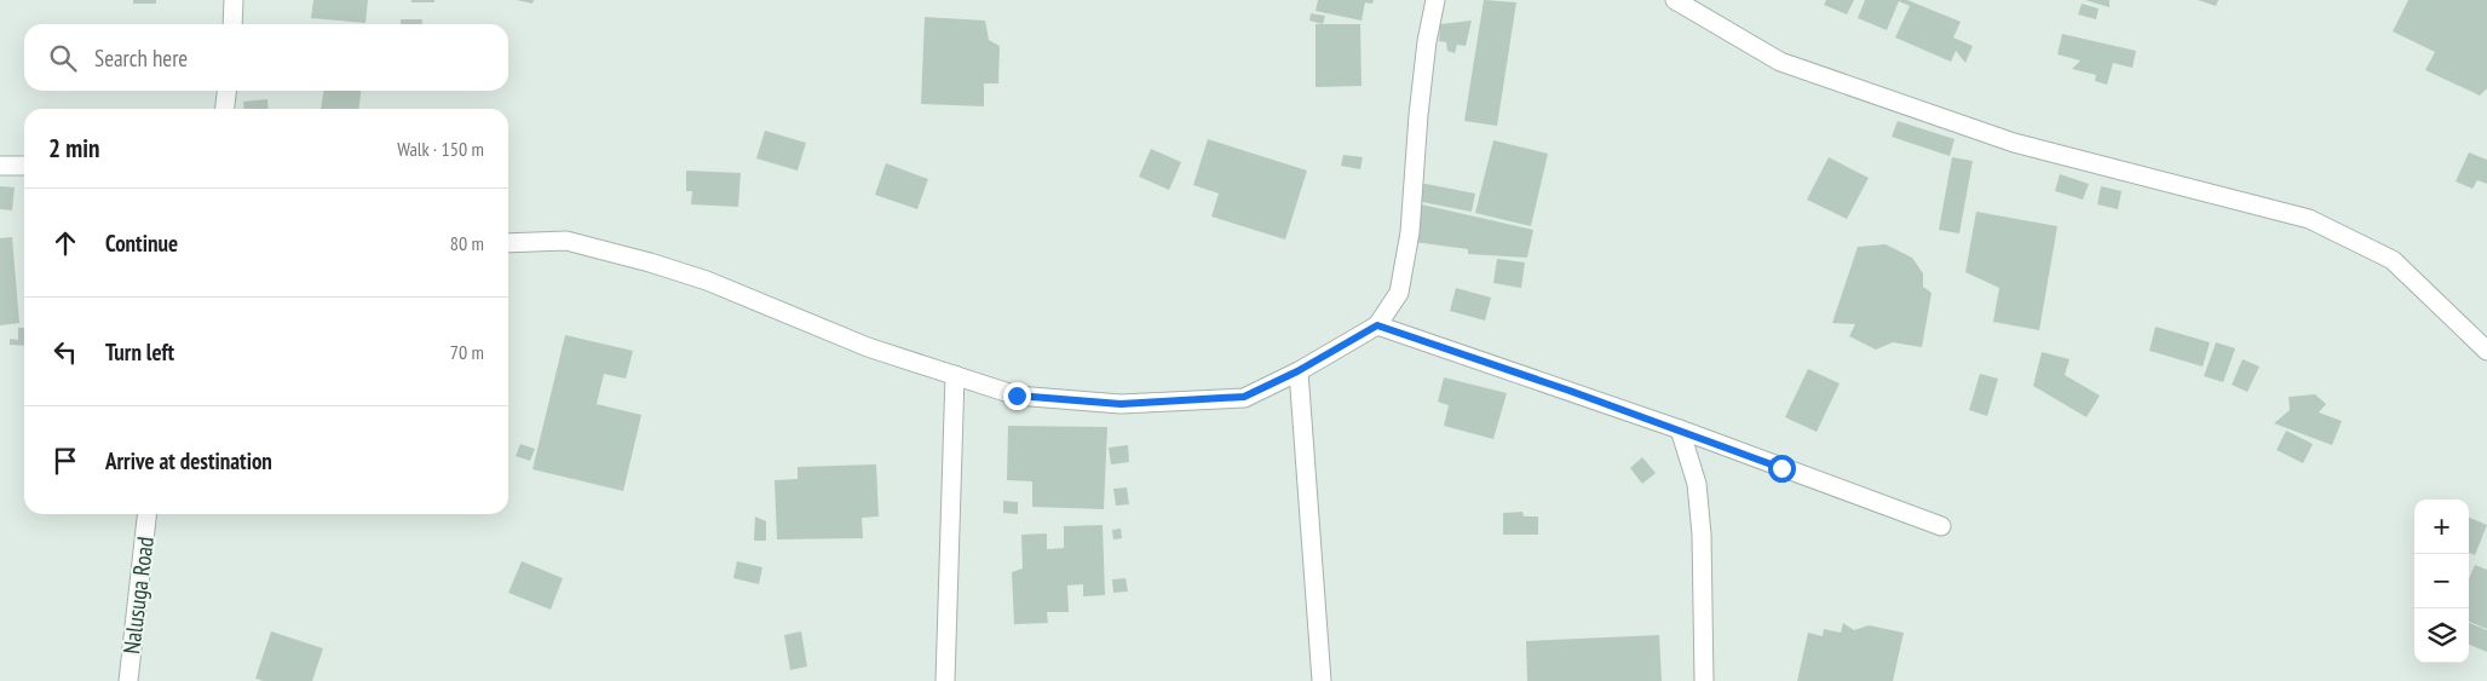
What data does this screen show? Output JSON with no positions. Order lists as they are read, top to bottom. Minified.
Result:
{"streets":{"street":["Nalusuga Road"]},"page":{"search":"Search here","heading":["2 min","Walk · 150 m"],"list":[["Continue","80 m"],["Turn left","70 m"],"Arrive at destination"],"map_buttons":["+","−"]}}
